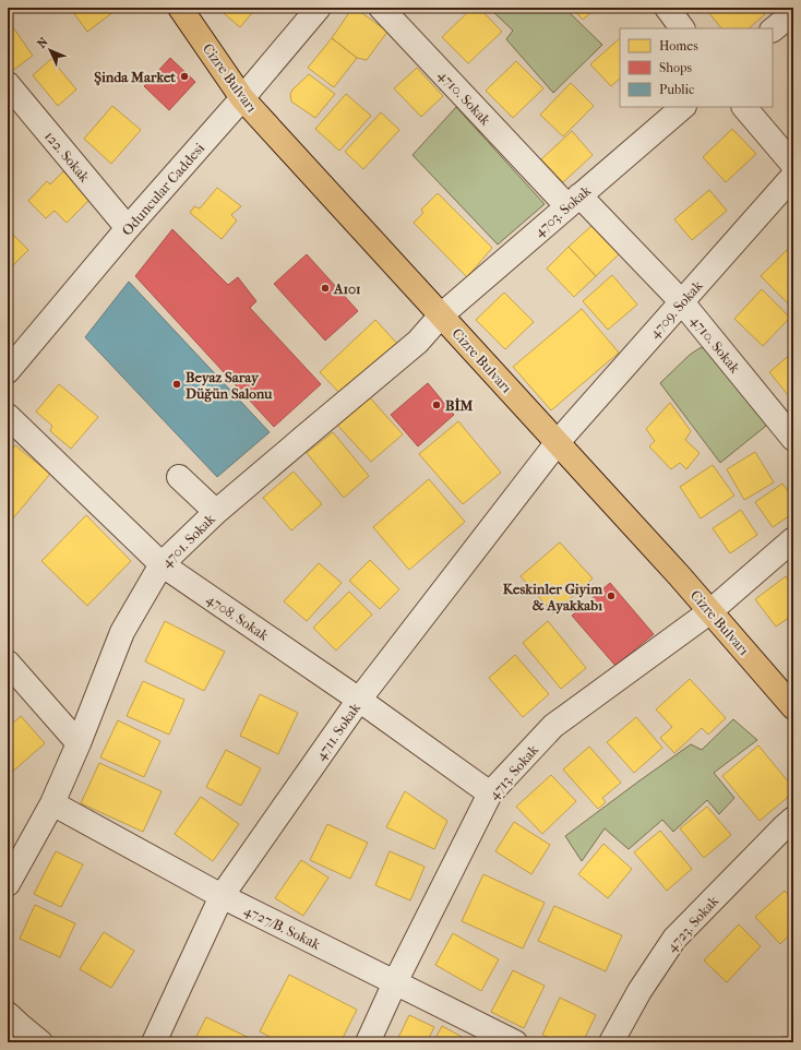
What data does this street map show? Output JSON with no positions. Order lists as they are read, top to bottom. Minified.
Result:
{"streets":{"main road":["Cizre Bulvarı"],"street":["4710. Sokak","122. Sokak","Oduncular Caddesi","4703. Sokak","4709. Sokak","4701. Sokak","4708. Sokak","4711. Sokak","4713. Sokak","4723. Sokak","4727/B. Sokak"]},"crossings":[["Cizre Bulvarı","Oduncular Caddesi"],["Cizre Bulvarı","4703. Sokak"],["Cizre Bulvarı","4709. Sokak"],["Cizre Bulvarı","4701. Sokak"],["Cizre Bulvarı","4711. Sokak"],["Cizre Bulvarı","4713. Sokak"],["4710. Sokak","4703. Sokak"],["4710. Sokak","4709. Sokak"],["122. Sokak","Oduncular Caddesi"],["4703. Sokak","4701. Sokak"],["4709. Sokak","4711. Sokak"],["4701. Sokak","4708. Sokak"],["4701. Sokak","4727/B. Sokak"],["4708. Sokak","4711. Sokak"],["4708. Sokak","4713. Sokak"],["4711. Sokak","4727/B. Sokak"],["4713. Sokak","4727/B. Sokak"]],"places":["Şinda Market","A101","Beyaz Saray Düğün Salonu","BİM","Keskinler Giyim & Ayakkabı"],"legend":["Homes","Shops","Public"],"north":"top left"}
